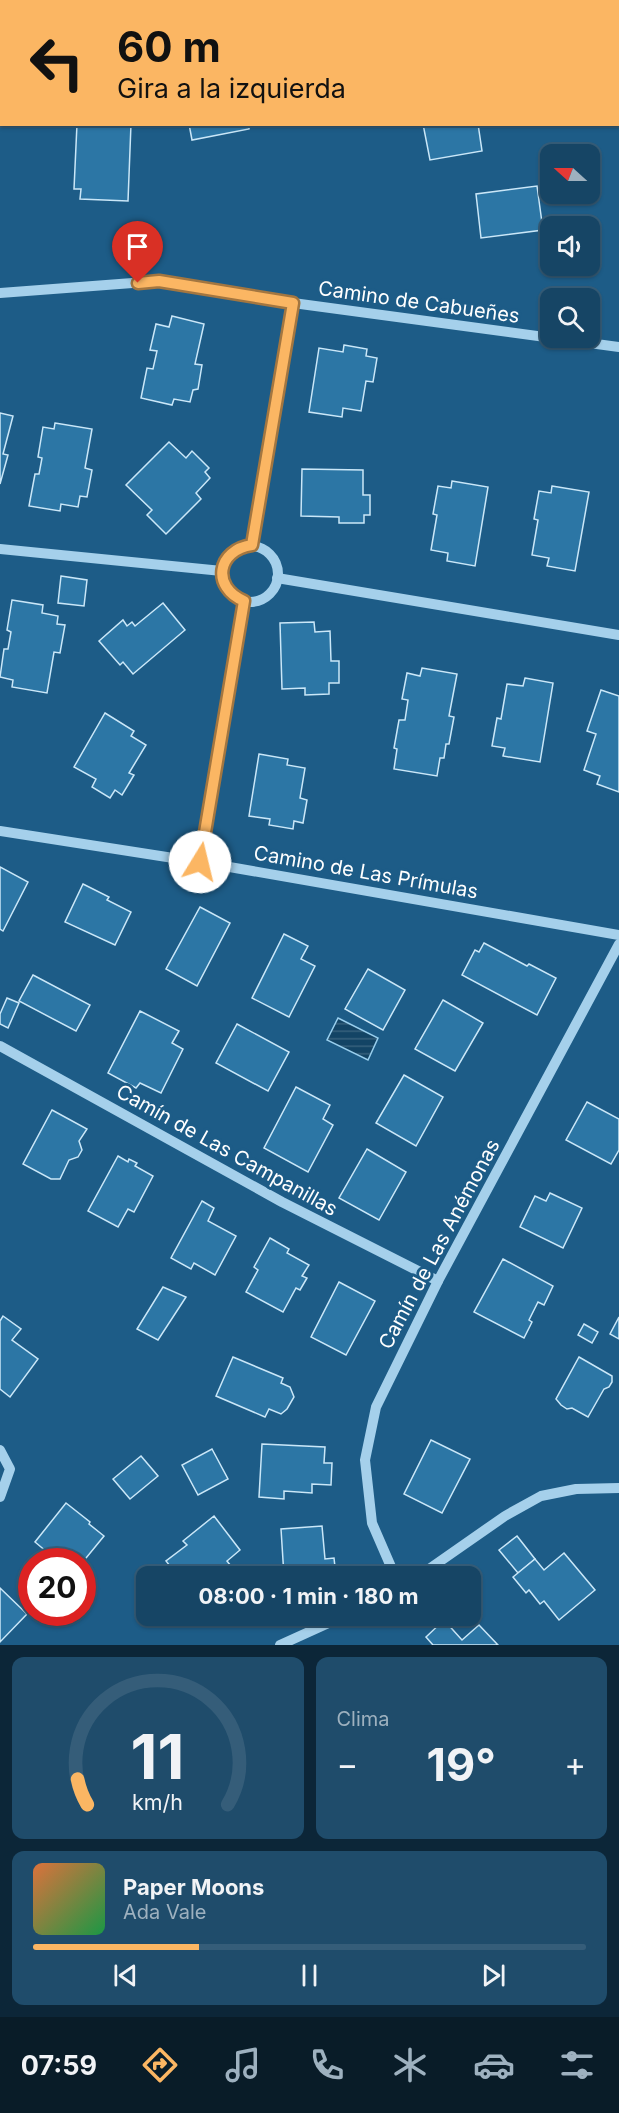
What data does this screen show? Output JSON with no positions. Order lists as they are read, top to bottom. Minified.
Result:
{"streets":{"street":["Camino de Cabueñes","Camino de Las Prímulas","Camín de Las Campanillas","Camín de Las Anémonas"]},"crossings":[["Camín de Las Campanillas","Camín de Las Anémonas"]],"north":"left","page":{"turn":["60 m","Gira a la izquierda"],"limit":"20","trip":"08:00 · 1 min · 180 m","tile":"Clima","heat":["−","19°","+"],"song":["Paper Moons","Ada Vale"],"tabs":"07:59","gauge":["11","km/h"]}}
